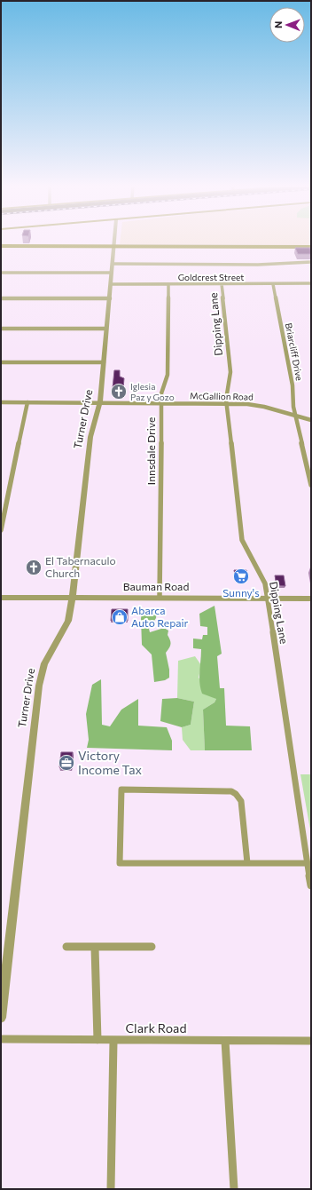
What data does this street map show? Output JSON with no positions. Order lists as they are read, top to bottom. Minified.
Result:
{"streets":{"street":["Goldcrest Street","Dipping Lane","Briarcliff Drive","McGallion Road","Turner Drive","Innsdale Drive","Bauman Road","Clark Road"]},"crossings":[["Goldcrest Street","Dipping Lane"],["Goldcrest Street","Briarcliff Drive"],["Goldcrest Street","Turner Drive"],["Goldcrest Street","Innsdale Drive"],["Dipping Lane","McGallion Road"],["Dipping Lane","Bauman Road"],["Briarcliff Drive","McGallion Road"],["McGallion Road","Turner Drive"],["McGallion Road","Innsdale Drive"],["Turner Drive","Bauman Road"],["Innsdale Drive","Bauman Road"]],"places":{"church":["Iglesia Paz y Gozo","El Tabernaculo Church"],"supermarket":["Sunny's"],"shop":["Abarca Auto Repair"],"office":["Victory Income Tax"]},"north":"left"}
